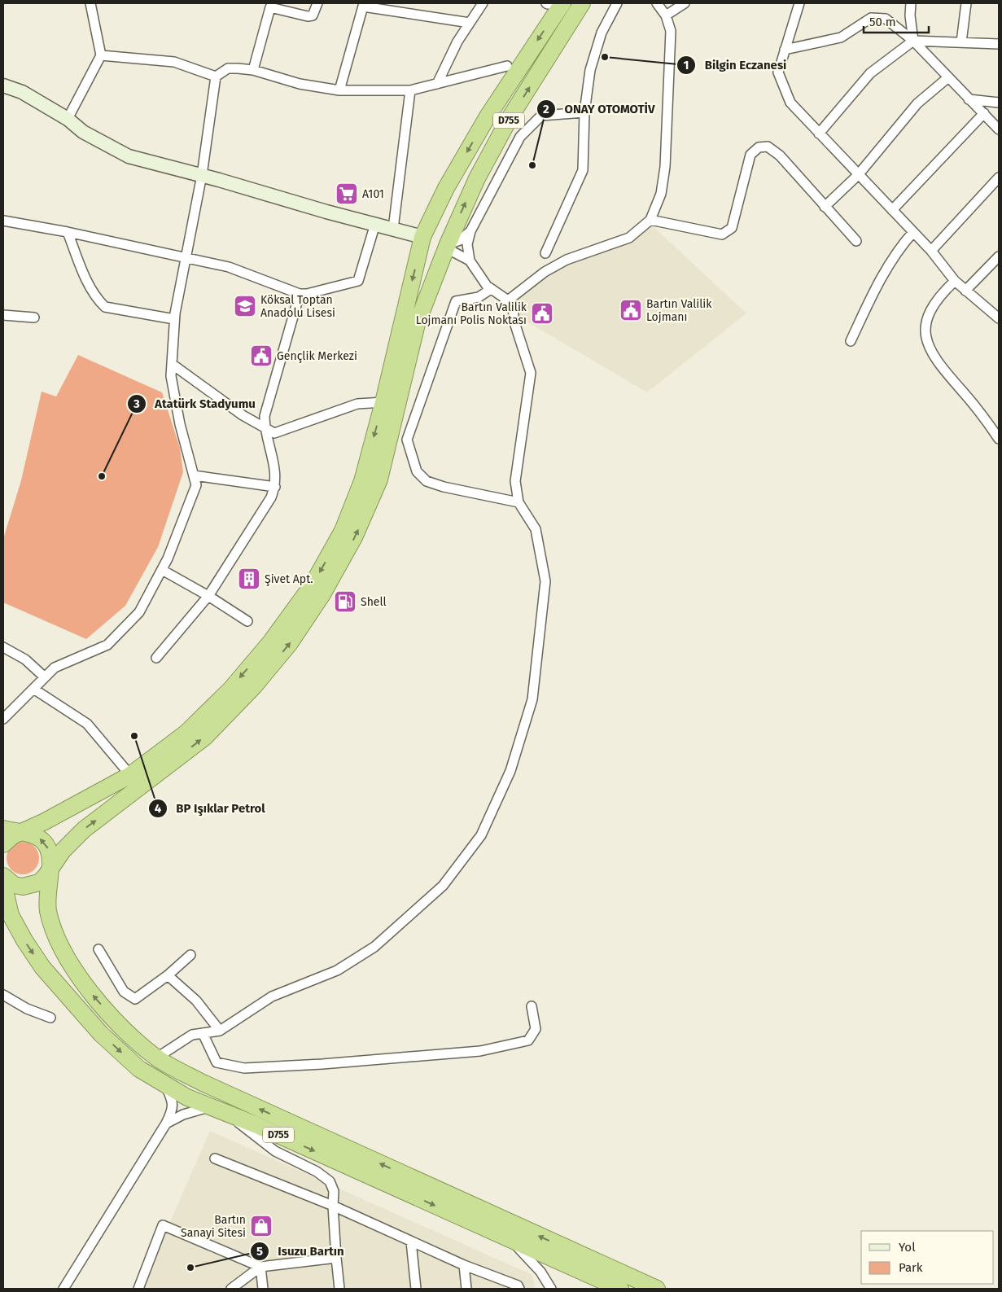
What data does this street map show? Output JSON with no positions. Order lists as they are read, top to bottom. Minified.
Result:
{"streets":{"highway":["D755"]},"places":{"other":["Bilgin Eczanesi","ONAY OTOMOTİV","Atatürk Stadyumu","BP Işıklar Petrol","Isuzu Bartın"],"supermarket":["A101"],"school or university":["Köksal Toptan Anadolu Lisesi"],"public building":["Bartın Valilik Lojmanı","Bartın Valilik Lojmanı Polis Noktası","Gençlik Merkezi"],"building":["Şivet Apt."],"fuel station":["Shell"],"shop":["Bartın Sanayi Sitesi"]},"legend":["Yol","Park"],"scale_bar":"50 m"}
